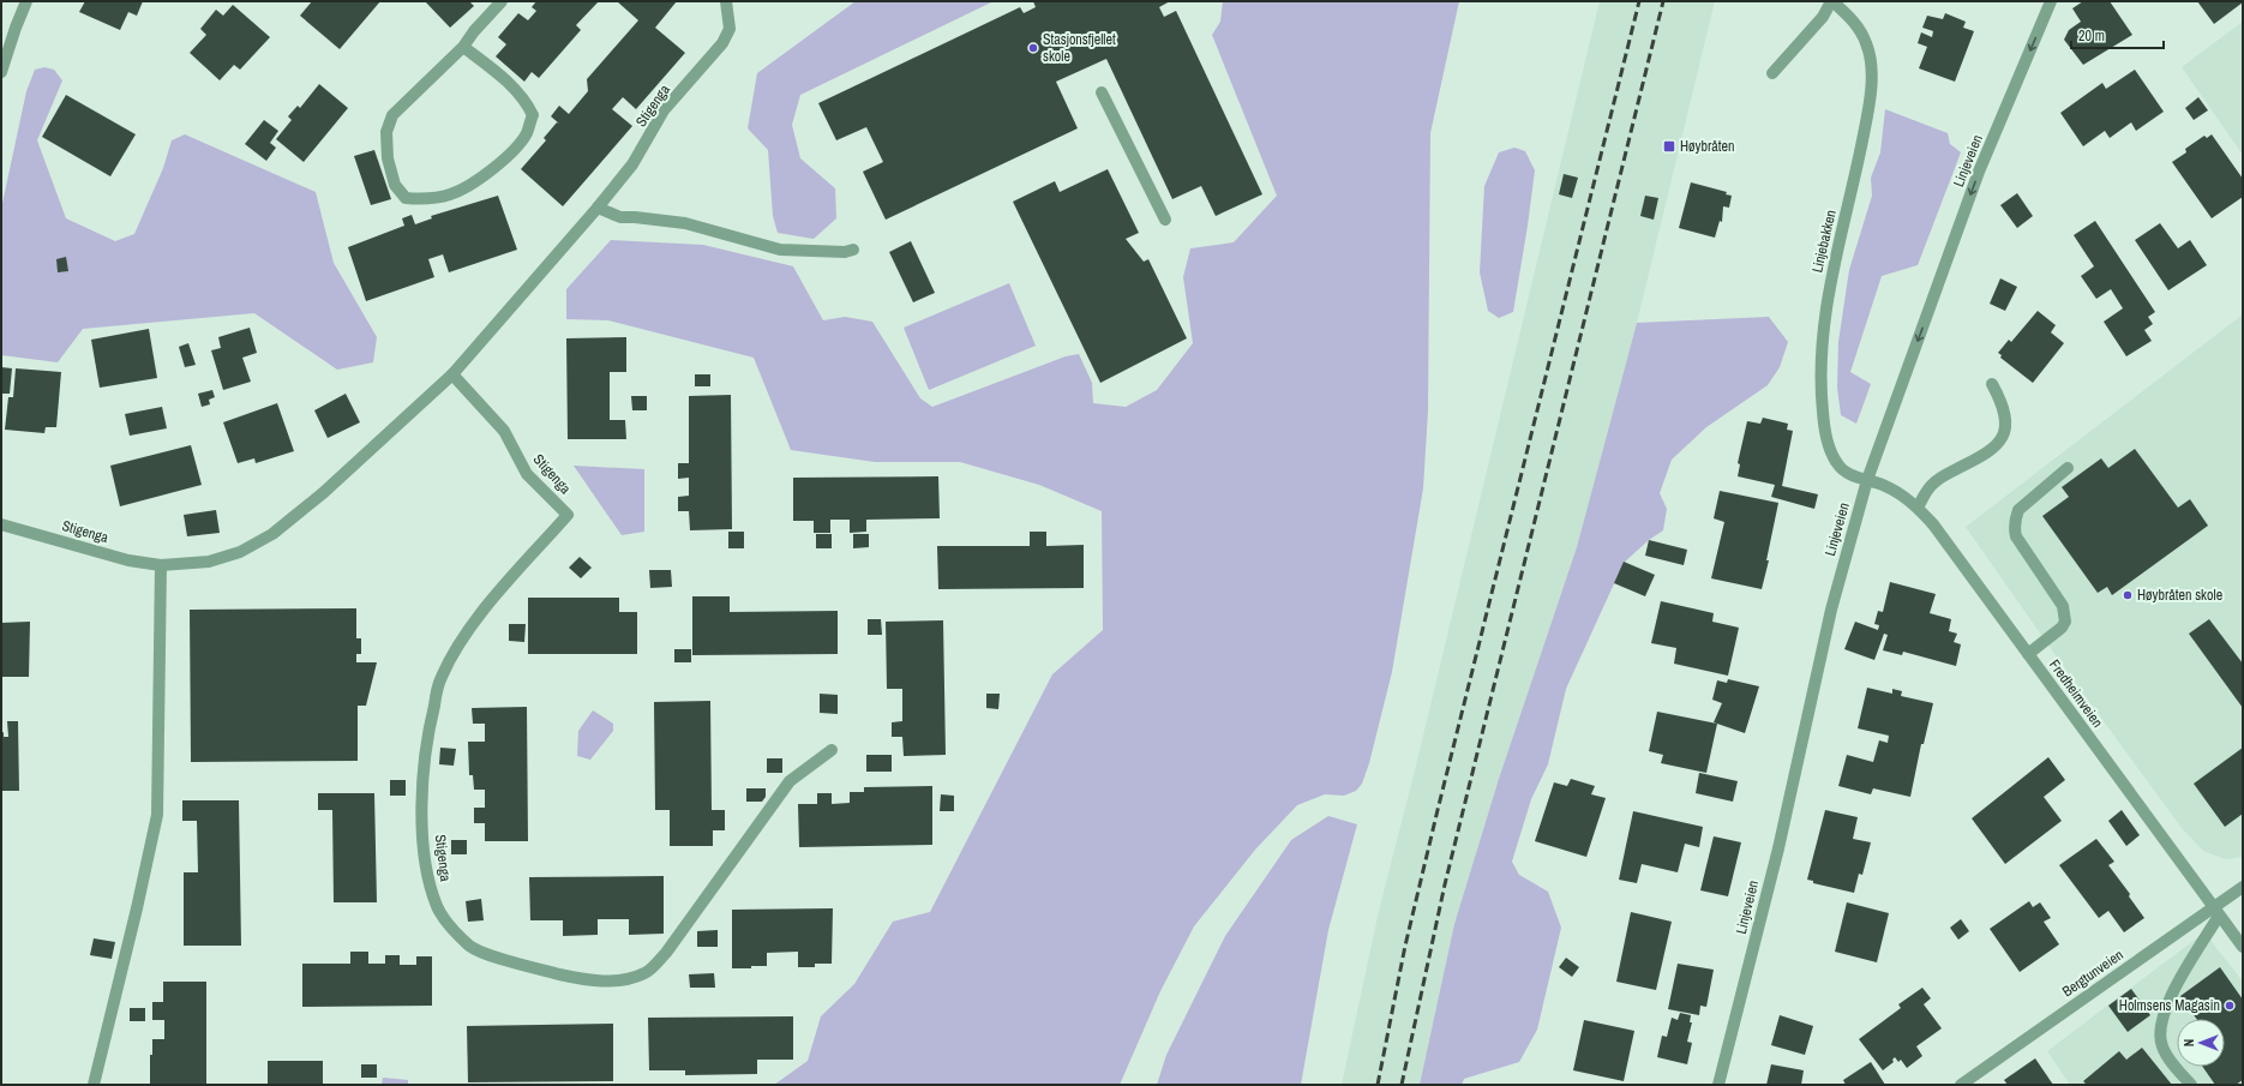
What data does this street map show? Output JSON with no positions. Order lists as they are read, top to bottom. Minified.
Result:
{"streets":{"street":["Stigenga","Linjeveien","Linjebakken","Fredheimveien","Bergtunveien"]},"crossings":[["Linjeveien","Linjebakken"],["Linjeveien","Fredheimveien"],["Linjebakken","Fredheimveien"],["Fredheimveien","Bergtunveien"]],"one_way":["Linjeveien"],"places":{"other":["Stasjonsfjellet skole","Høybråten skole","Holmsens Magasin"],"transit":["Høybråten"]},"scale_bar":"20 m","north":"left"}
